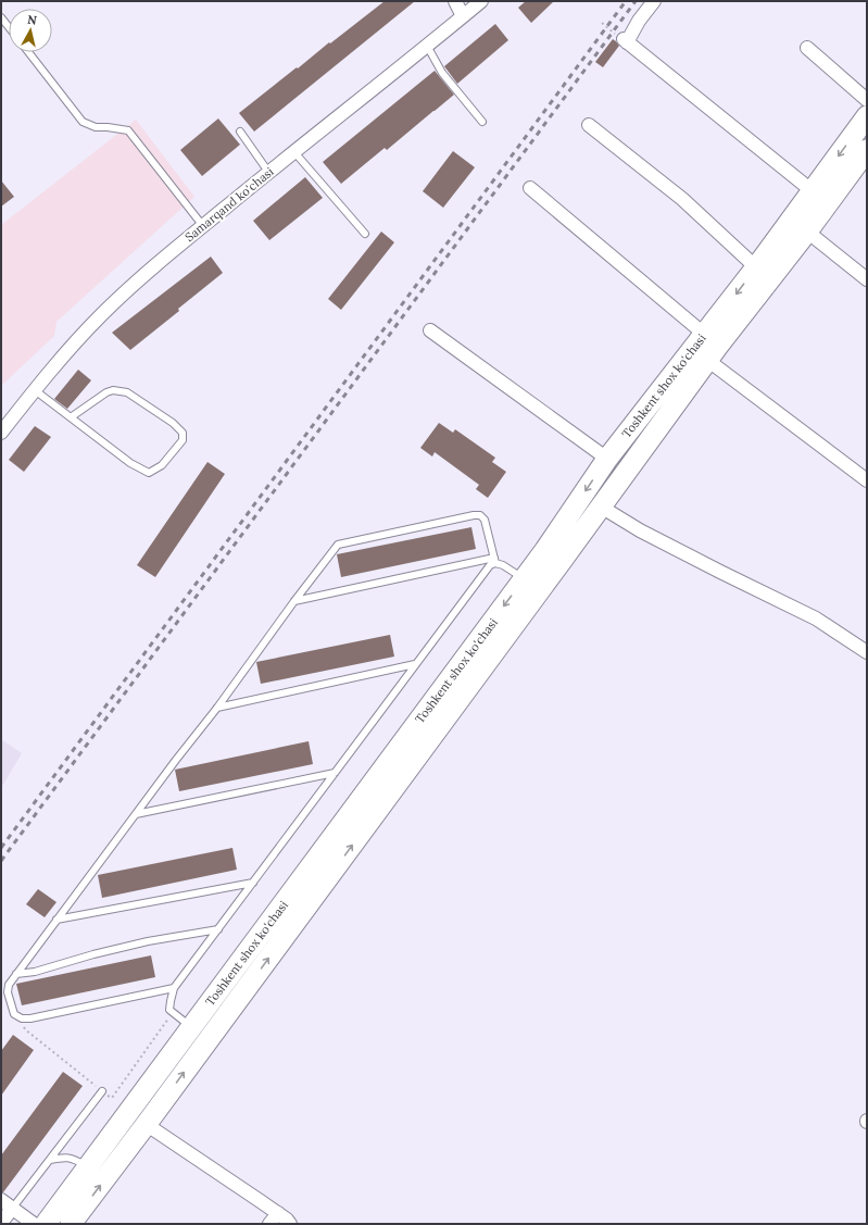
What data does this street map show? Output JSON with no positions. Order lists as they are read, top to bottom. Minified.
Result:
{"streets":{"main road":["Toshkent shox ko'chasi"],"street":["Samarqand ko'chasi"]},"north":"top"}
